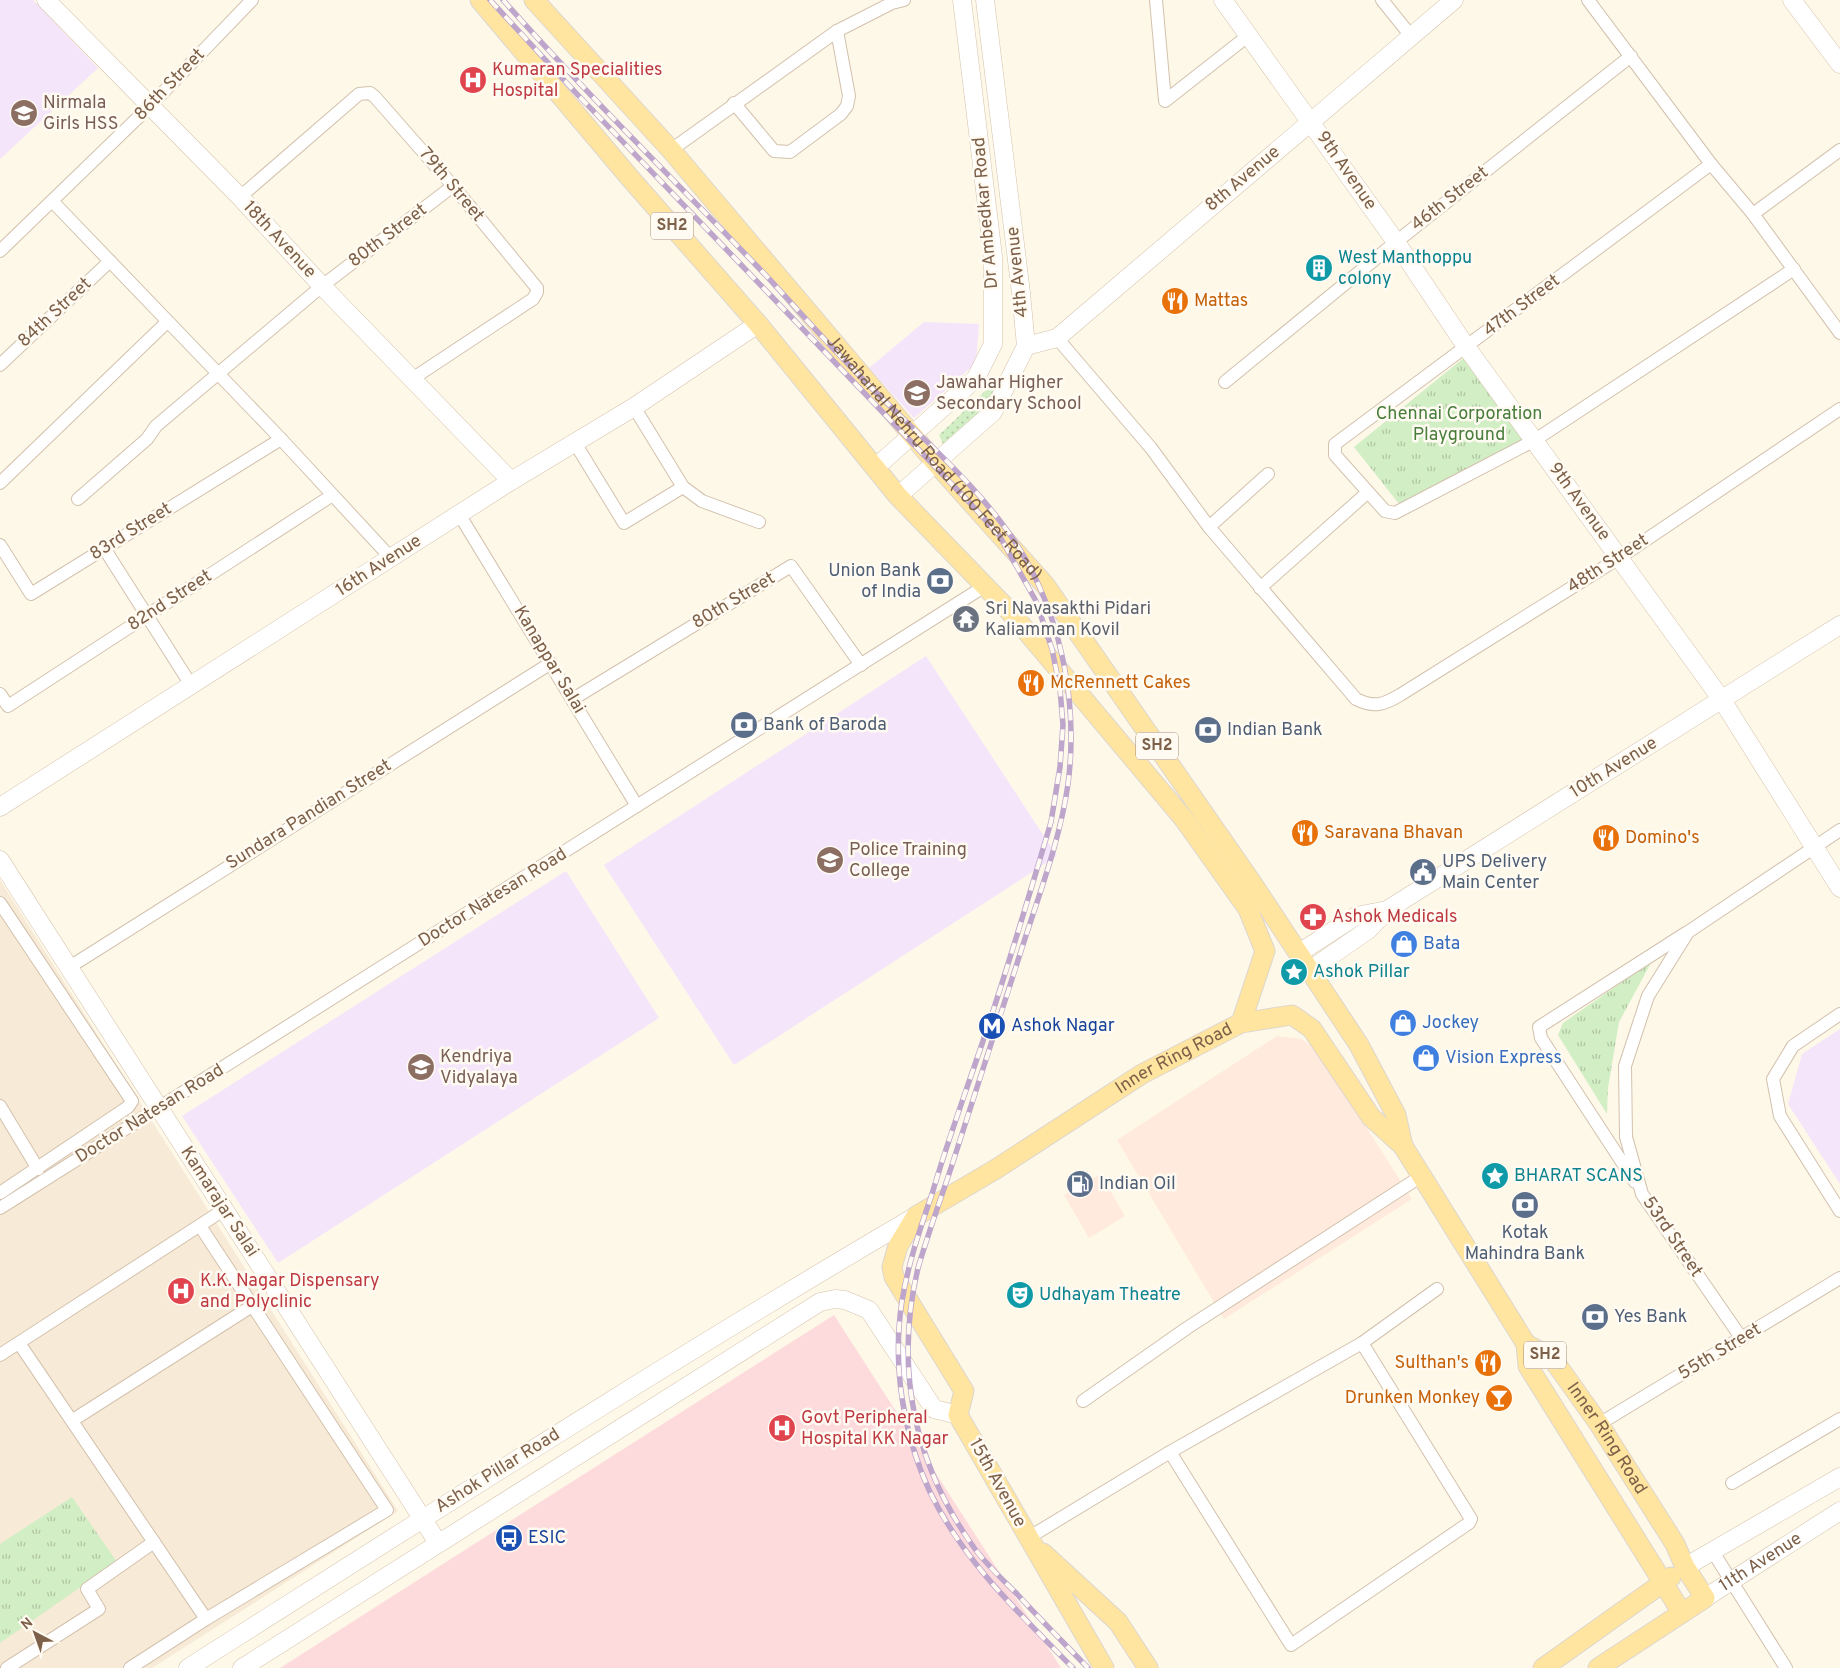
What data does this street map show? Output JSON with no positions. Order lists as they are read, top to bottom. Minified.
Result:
{"streets":{"main road":["SH2","Jawaharlal Nehru Road (100 Feet Road)","Inner Ring Road","15th Avenue","11th Avenue"],"street":["86th Street","9th Avenue","8th Avenue","79th Street","46th Street","Dr Ambedkar Road","80th Street","18th Avenue","4th Avenue","47th Street","84th Street","83rd Street","48th Street","16th Avenue","82nd Street","Kanappar Salai","10th Avenue","Sundara Pandian Street","Doctor Natesan Road","Kamarajar Salai","53rd Street","55th Street","Ashok Pillar Road"]},"crossings":[["86th Street","18th Avenue"],["9th Avenue","8th Avenue"],["9th Avenue","46th Street"],["9th Avenue","47th Street"],["9th Avenue","48th Street"],["9th Avenue","10th Avenue"],["9th Avenue","53rd Street"],["8th Avenue","4th Avenue"],["79th Street","80th Street"],["79th Street","18th Avenue"],["Dr Ambedkar Road","SH2"],["Dr Ambedkar Road","Jawaharlal Nehru Road (100 Feet Road)"],["SH2","16th Avenue"],["SH2","Doctor Natesan Road"],["SH2","Inner Ring Road"],["80th Street","18th Avenue"],["80th Street","Kanappar Salai"],["80th Street","Doctor Natesan Road"],["18th Avenue","16th Avenue"],["Jawaharlal Nehru Road (100 Feet Road)","Inner Ring Road"],["16th Avenue","Kanappar Salai"],["Kanappar Salai","Sundara Pandian Street"],["Kanappar Salai","Doctor Natesan Road"],["Sundara Pandian Street","Kamarajar Salai"],["Doctor Natesan Road","Kamarajar Salai"],["Inner Ring Road","55th Street"],["Inner Ring Road","Ashok Pillar Road"],["Inner Ring Road","11th Avenue"],["Kamarajar Salai","Ashok Pillar Road"],["53rd Street","55th Street"],["Ashok Pillar Road","15th Avenue"]],"parks":["Chennai Corporation Playground"],"places":{"hospital":["Kumaran Specialities Hospital","K.K. Nagar Dispensary and Polyclinic","Govt Peripheral Hospital KK Nagar"],"school or university":["Nirmala Girls HSS","Jawahar Higher Secondary School","Police Training College","Kendriya Vidyalaya"],"building":["West Manthoppu colony"],"restaurant":["Mattas","McRennett Cakes","Saravana Bhavan","Domino's","Sulthan's"],"bank":["Union Bank of India","Bank of Baroda","Indian Bank","Kotak Mahindra Bank","Yes Bank"],"temple":["Sri Navasakthi Pidari Kaliamman Kovil"],"public building":["UPS Delivery Main Center"],"pharmacy":["Ashok Medicals"],"shop":["Bata","Jockey","Vision Express"],"place":["Ashok Pillar","BHARAT SCANS"],"metro station":["Ashok Nagar"],"fuel station":["Indian Oil"],"theatre":["Udhayam Theatre"],"bar":["Drunken Monkey"],"bus stop":["ESIC"]},"north":"top left"}
